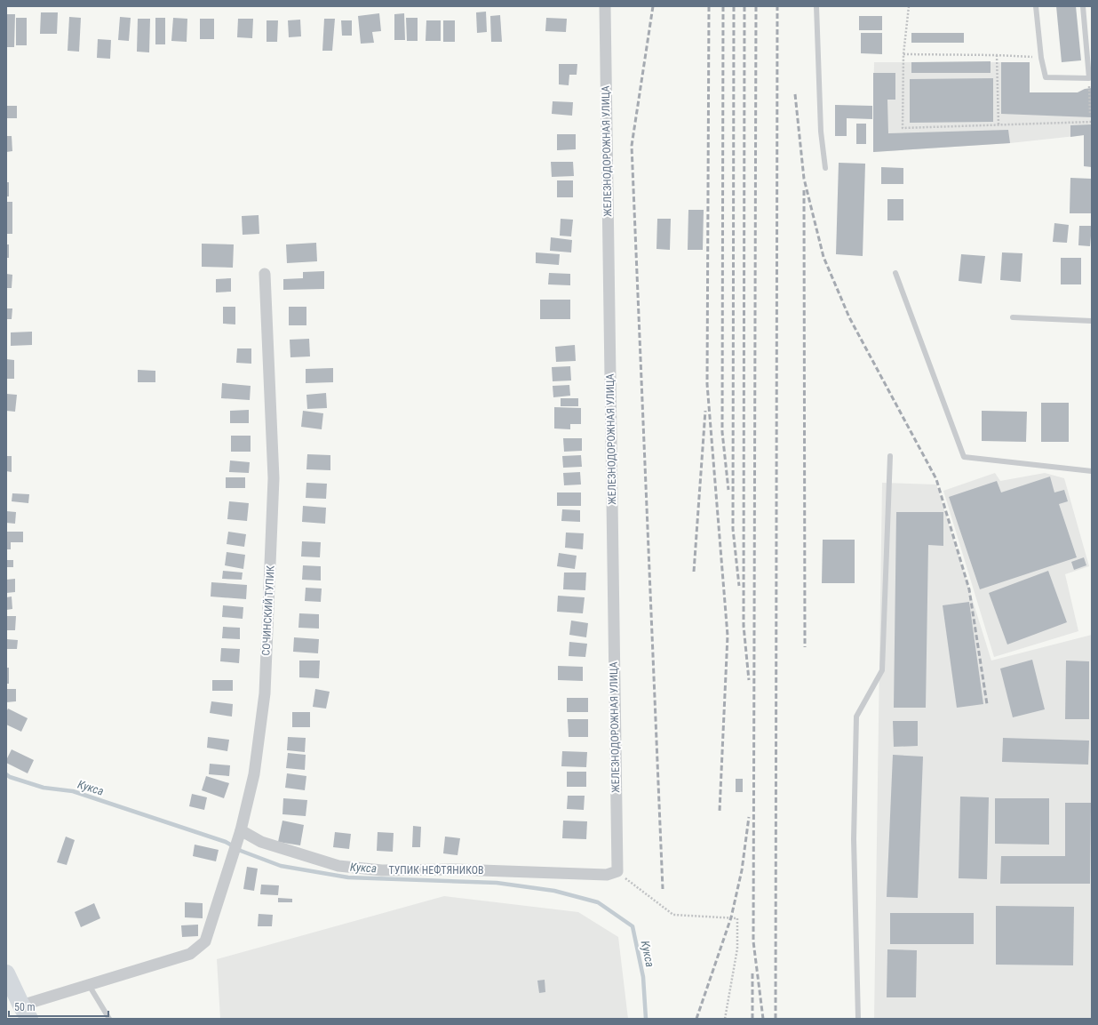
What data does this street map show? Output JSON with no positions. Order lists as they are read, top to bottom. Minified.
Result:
{"streets":{"street":["ЖЕЛЕЗНОДОРОЖНАЯ УЛИЦА","СОЧИНСКИЙ ТУПИК","ТУПИК НЕФТЯНИКОВ"]},"crossings":[["ЖЕЛЕЗНОДОРОЖНАЯ УЛИЦА","ТУПИК НЕФТЯНИКОВ"],["СОЧИНСКИЙ ТУПИК","ТУПИК НЕФТЯНИКОВ"]],"water":["Кукса"],"scale_bar":"50 m"}
